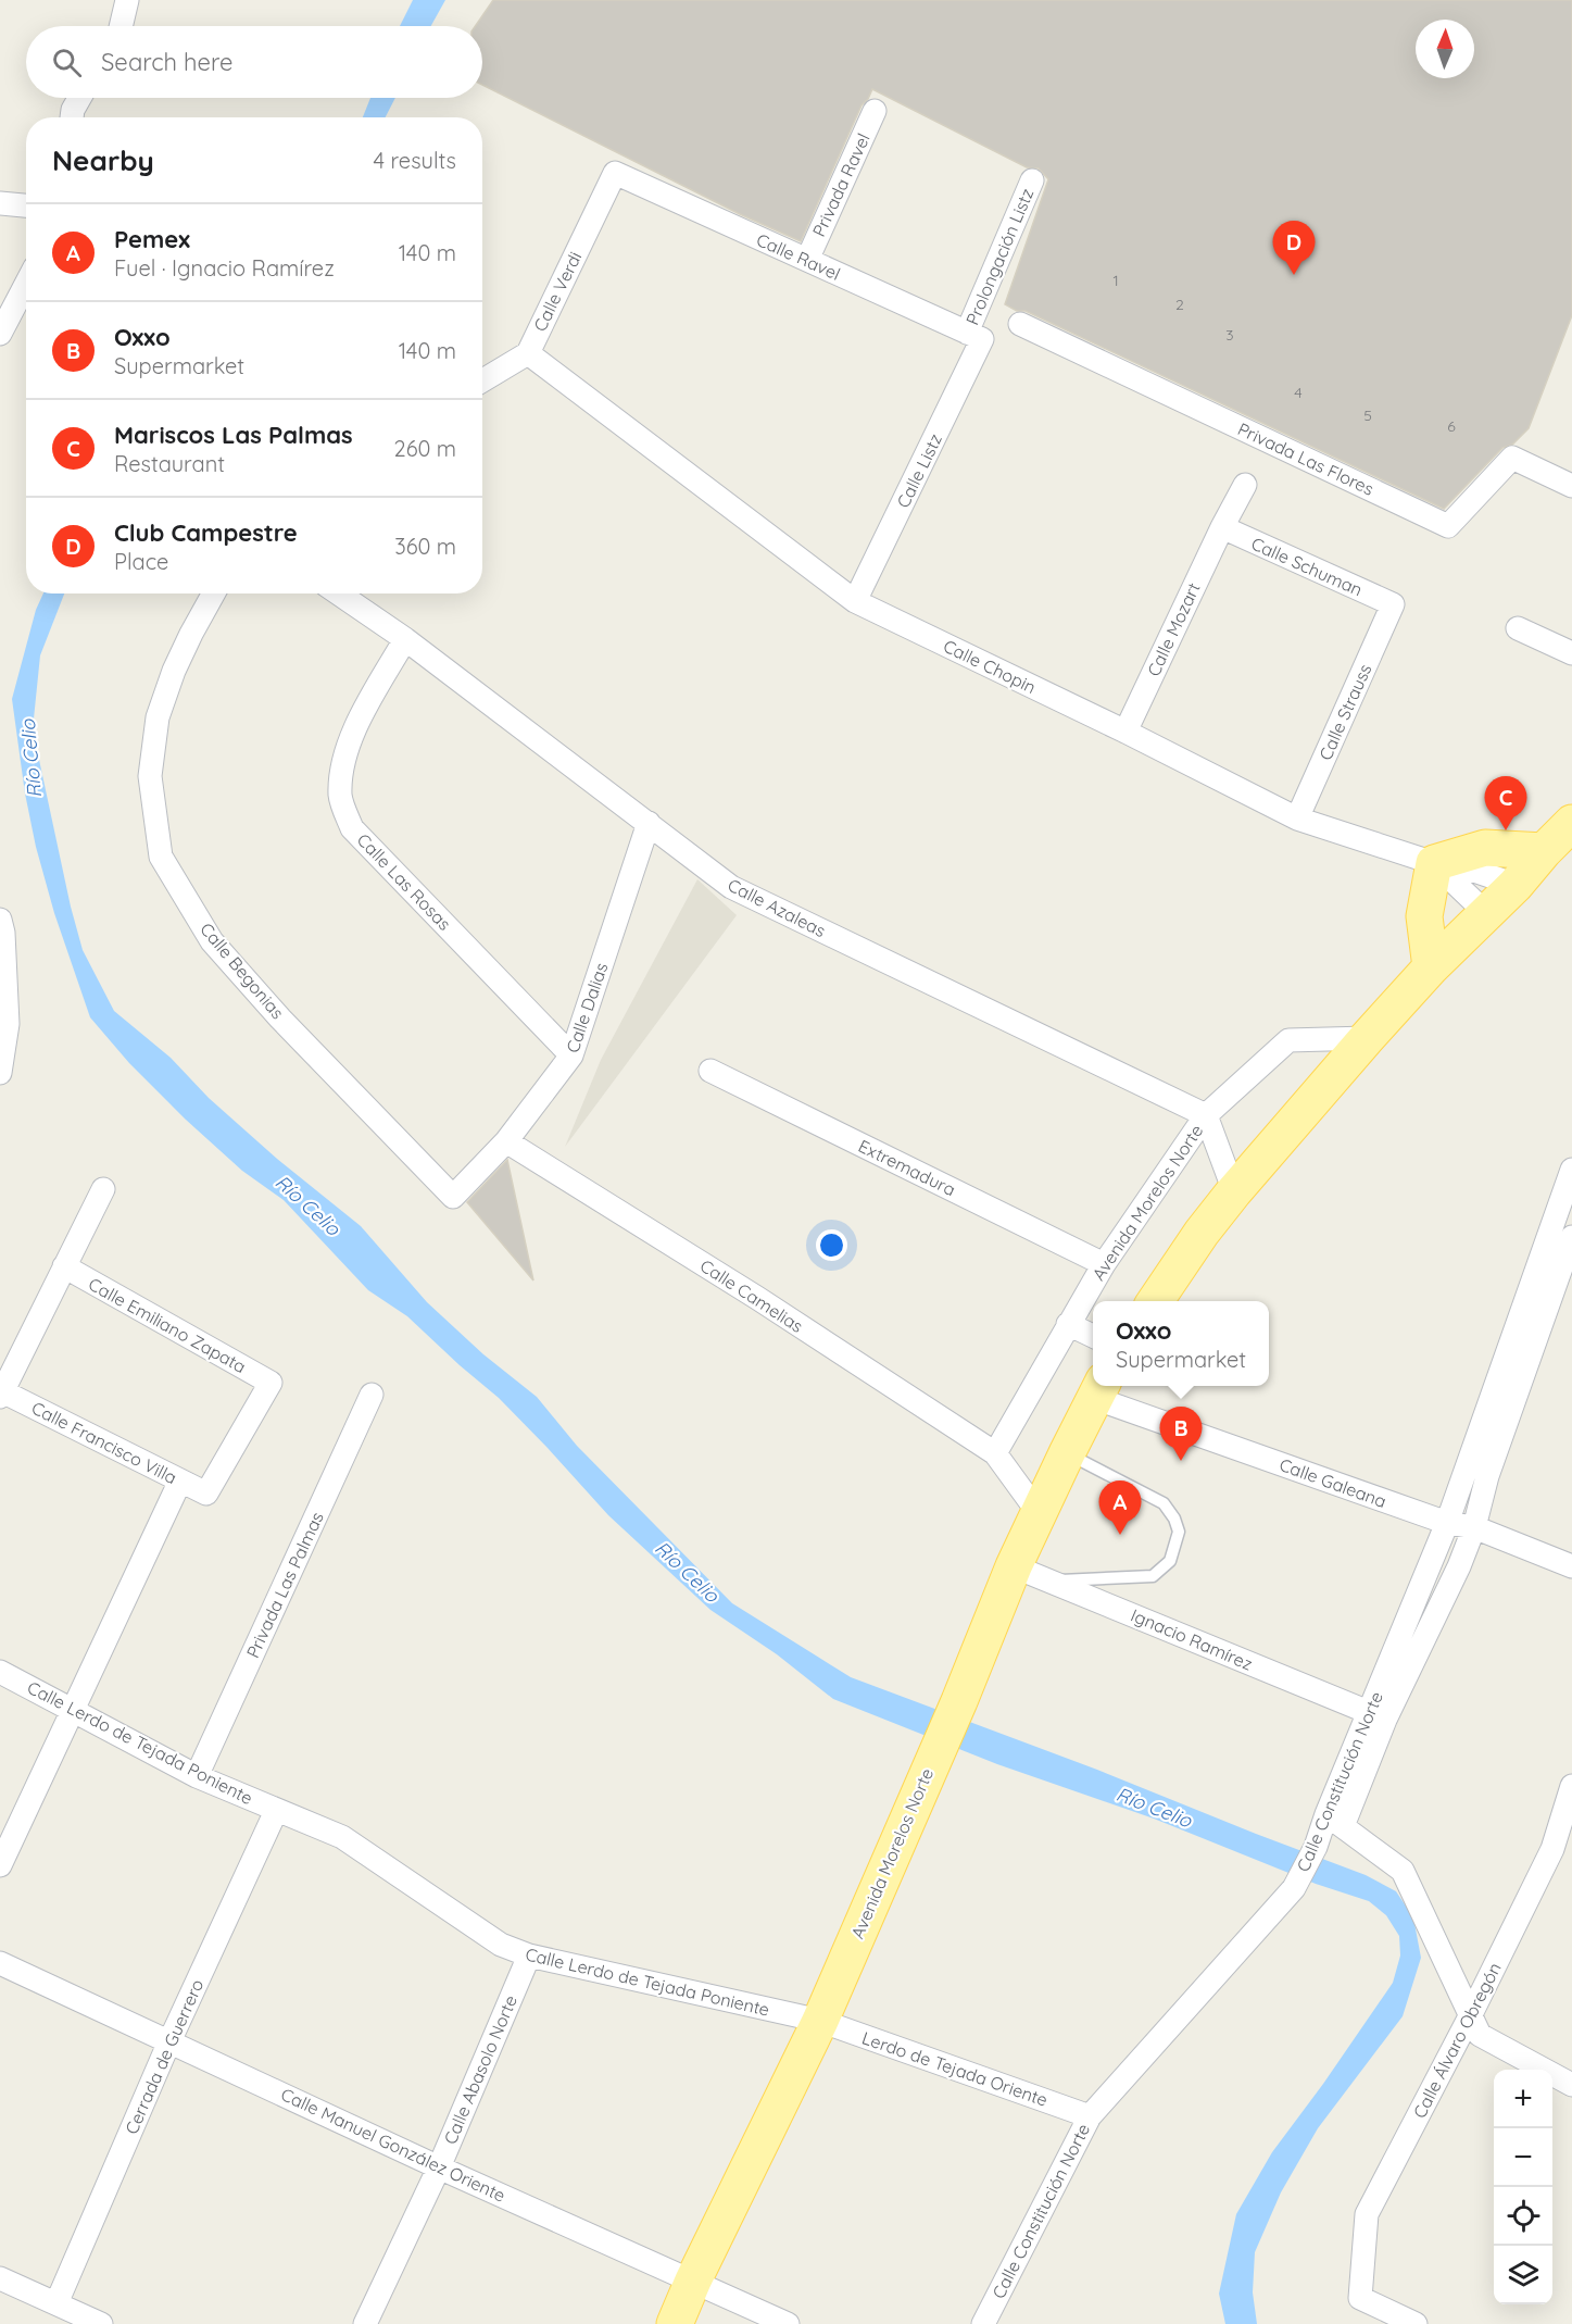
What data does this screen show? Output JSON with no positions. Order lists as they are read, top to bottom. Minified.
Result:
{"streets":{"main road":["Avenida Morelos Norte"],"street":["Privada Ravel","Calle Ravel","Prolongación Listz","Calle Verdi","Privada Las Flores","Calle Listz","Calle Schuman","Calle Mozart","Calle Chopin","Calle Strauss","Calle Las Rosas","Calle Azaleas","Calle Begonias","Calle Dalias","Extremadura","Calle Camelias","Calle Emiliano Zapata","Calle Francisco Villa","Calle Galeana","Privada Las Palmas","Ignacio Ramírez","Calle Lerdo de Tejada Poniente","Calle Constitución Norte","Calle Álvaro Obregón","Cerrada de Guerrero","Lerdo de Tejada Oriente","Calle Abasolo Norte","Calle Manuel González Oriente"]},"crossings":[["Privada Ravel","Calle Ravel"],["Calle Ravel","Prolongación Listz"],["Calle Ravel","Calle Verdi"],["Calle Ravel","Calle Listz"],["Prolongación Listz","Calle Listz"],["Calle Verdi","Calle Chopin"],["Calle Listz","Calle Chopin"],["Calle Schuman","Calle Mozart"],["Calle Schuman","Calle Strauss"],["Calle Mozart","Calle Chopin"],["Calle Chopin","Calle Strauss"],["Calle Las Rosas","Calle Azaleas"],["Calle Las Rosas","Calle Dalias"],["Calle Azaleas","Calle Dalias"],["Calle Azaleas","Avenida Morelos Norte"],["Calle Begonias","Calle Dalias"],["Calle Dalias","Calle Camelias"],["Extremadura","Avenida Morelos Norte"],["Avenida Morelos Norte","Calle Camelias"],["Avenida Morelos Norte","Calle Galeana"],["Avenida Morelos Norte","Ignacio Ramírez"],["Avenida Morelos Norte","Calle Lerdo de Tejada Poniente"],["Avenida Morelos Norte","Lerdo de Tejada Oriente"],["Avenida Morelos Norte","Calle Manuel González Oriente"],["Calle Emiliano Zapata","Calle Francisco Villa"],["Calle Galeana","Calle Constitución Norte"],["Privada Las Palmas","Calle Lerdo de Tejada Poniente"],["Ignacio Ramírez","Calle Constitución Norte"],["Calle Lerdo de Tejada Poniente","Cerrada de Guerrero"],["Calle Lerdo de Tejada Poniente","Lerdo de Tejada Oriente"],["Calle Lerdo de Tejada Poniente","Calle Abasolo Norte"],["Calle Constitución Norte","Lerdo de Tejada Oriente"],["Cerrada de Guerrero","Calle Manuel González Oriente"],["Calle Abasolo Norte","Calle Manuel González Oriente"]],"water":["Río Celio"],"house_numbers":["1","2","3","4","5","6"],"north":"top","page":{"search":"Search here","heading":["Nearby","4 results"],"list":[{"mark":"A","name":"Pemex","note":"Fuel · Ignacio Ramírez","value":"140 m"},{"mark":"B","name":"Oxxo","note":"Supermarket","value":"140 m"},{"mark":"C","name":"Mariscos Las Palmas","note":"Restaurant","value":"260 m"},{"mark":"D","name":"Club Campestre","note":"Place","value":"360 m"}],"pins":["D","C","B","A"],"popup":["Oxxo","Supermarket"],"map_buttons":["+","−"]}}
